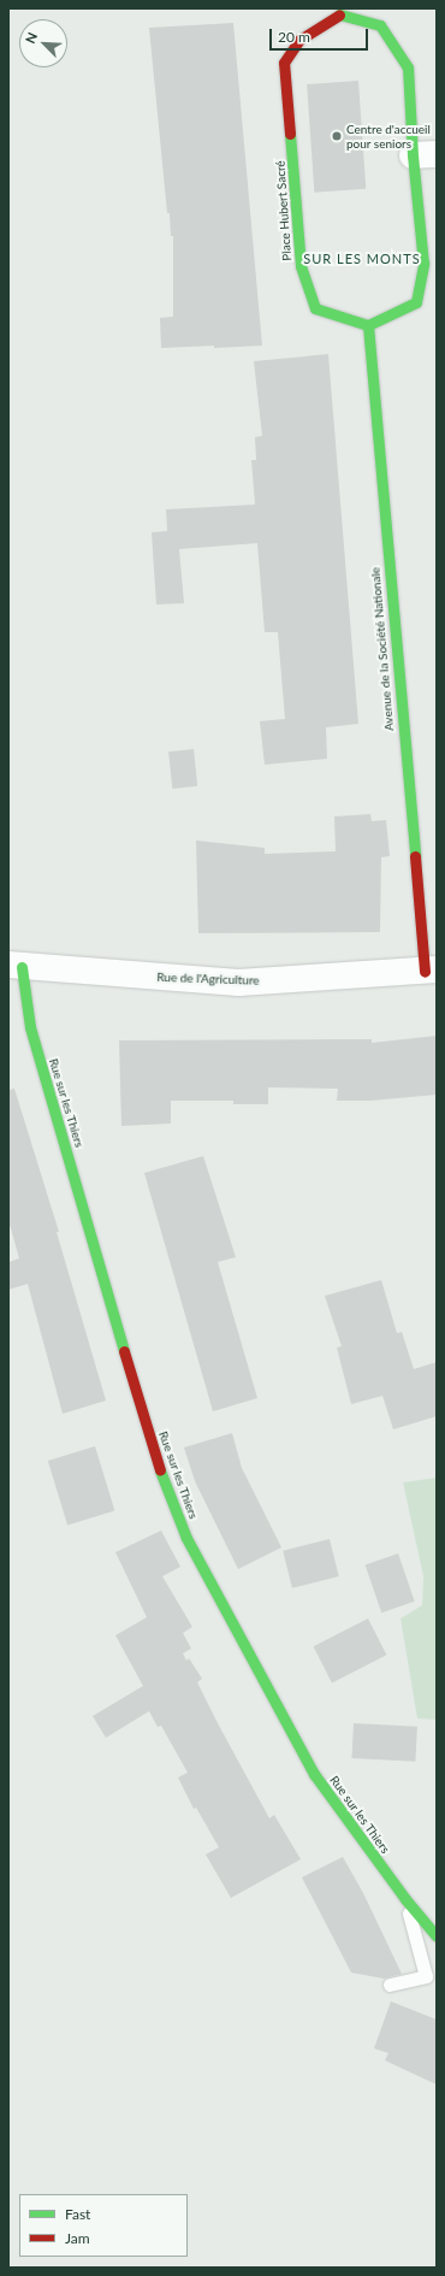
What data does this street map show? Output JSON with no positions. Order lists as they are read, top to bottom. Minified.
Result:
{"streets":{"street":["Place Hubert Sacré","Avenue de la Société Nationale","Rue de l'Agriculture","Rue sur les Thiers"]},"crossings":[["Place Hubert Sacré","Avenue de la Société Nationale"],["Avenue de la Société Nationale","Rue de l'Agriculture"],["Rue de l'Agriculture","Rue sur les Thiers"]],"districts":["SUR LES MONTS"],"places":["Centre d'accueil pour seniors"],"legend":["Fast","Jam"],"scale_bar":"20 m","north":"top left"}
